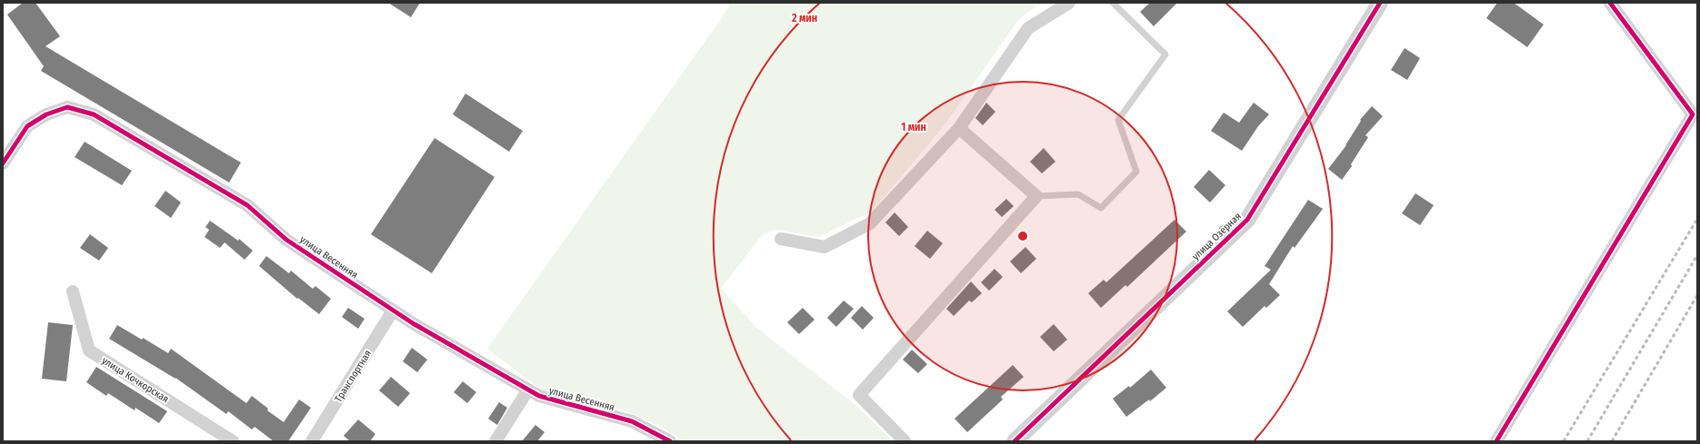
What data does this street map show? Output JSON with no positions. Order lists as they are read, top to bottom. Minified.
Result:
{"streets":{"street":["улица Озёрная","улица Весенняя","Транспортная","улица Кочкорская"]},"crossings":[["улица Весенняя","Транспортная"]],"rings":["2 мин","1 мин"]}
